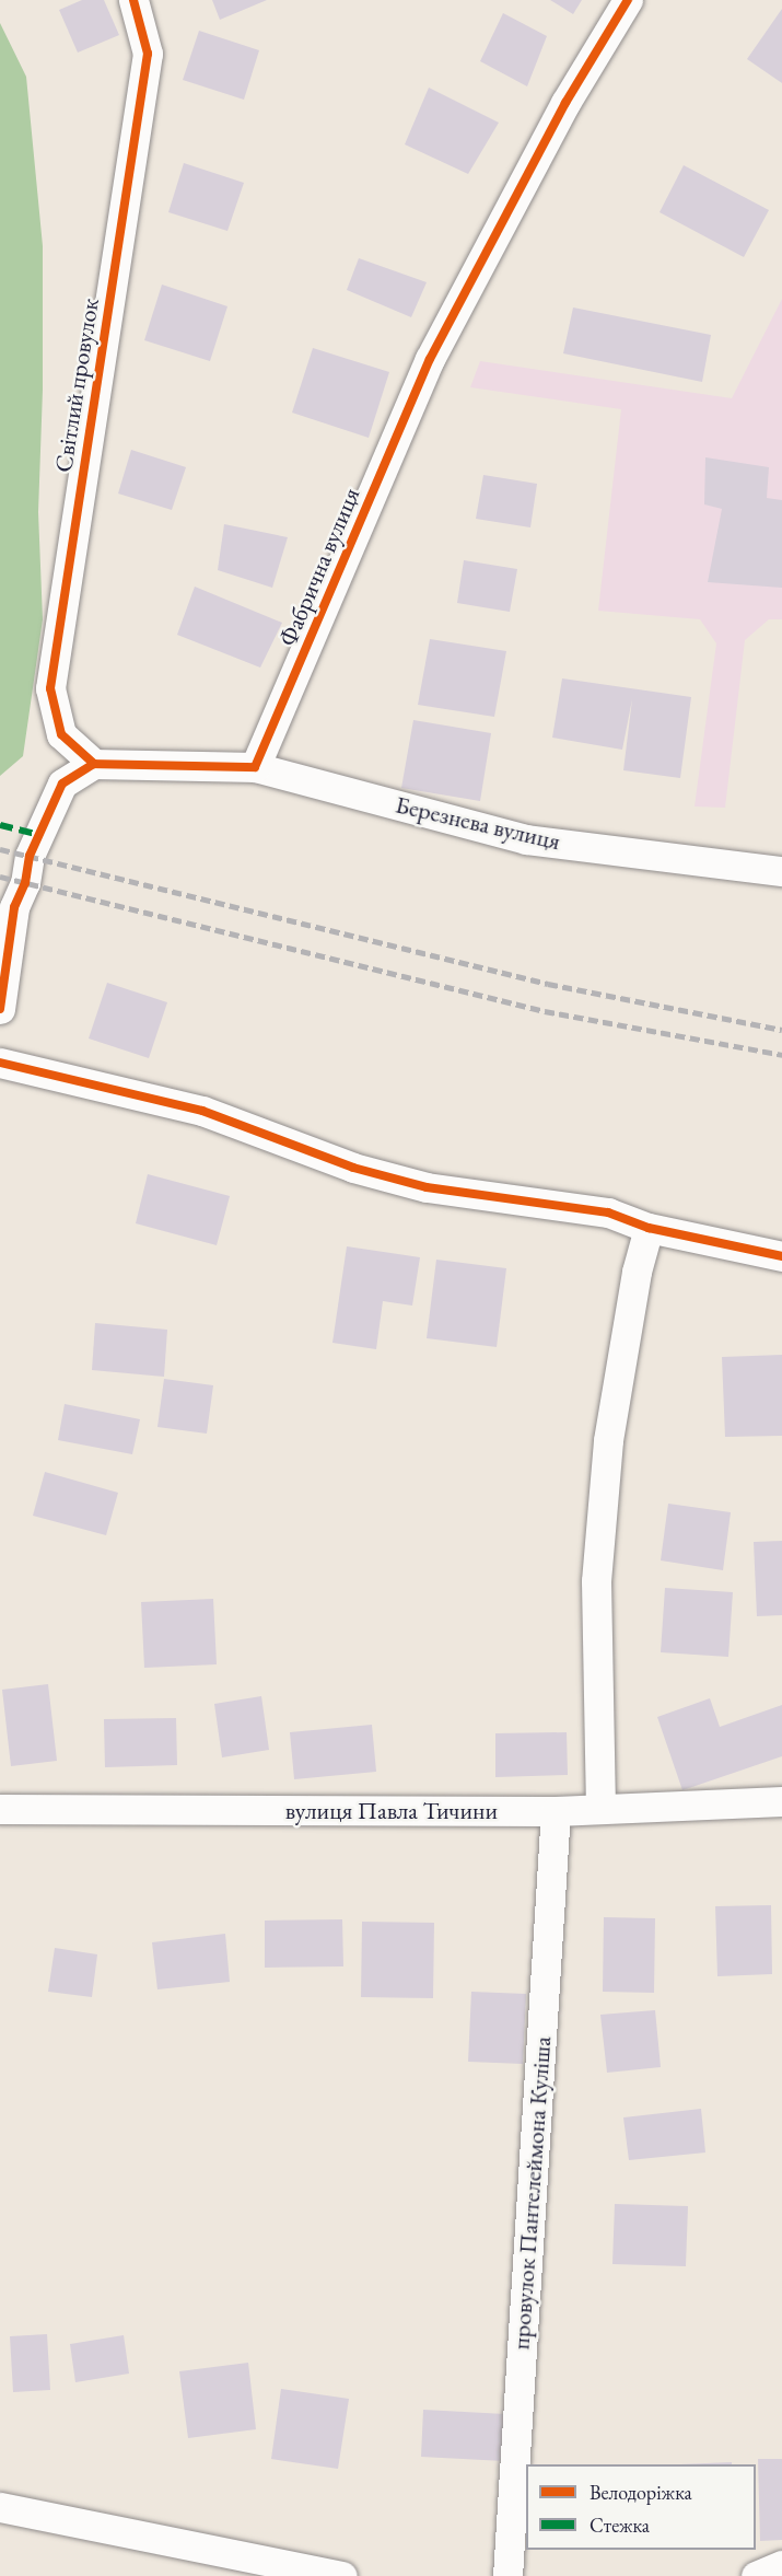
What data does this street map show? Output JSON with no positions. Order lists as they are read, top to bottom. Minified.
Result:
{"streets":{"street":["Світлий провулок","Фабрична вулиця","Березнева вулиця","вулиця Павла Тичини","провулок Пантелеймона Куліша"]},"crossings":[["Фабрична вулиця","Березнева вулиця"],["вулиця Павла Тичини","провулок Пантелеймона Куліша"]],"legend":["Велодоріжка","Стежка"]}
